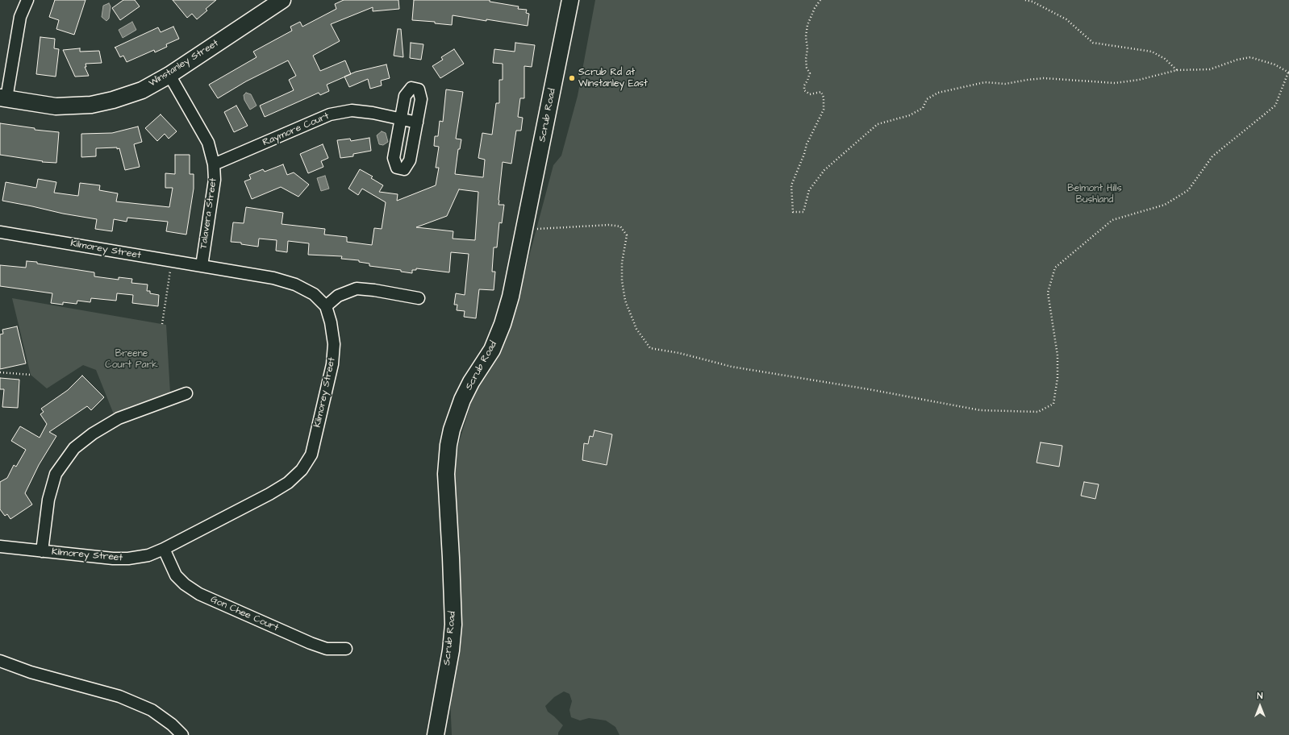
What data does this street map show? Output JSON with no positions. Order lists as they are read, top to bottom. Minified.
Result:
{"streets":{"main road":["Winstanley Street","Scrub Road"],"street":["Raymore Court","Talavera Street","Kilmorey Street","Gon Chee Court"]},"crossings":[["Winstanley Street","Talavera Street"],["Raymore Court","Talavera Street"],["Talavera Street","Kilmorey Street"],["Kilmorey Street","Gon Chee Court"]],"parks":["Belmont Hills Bushland","Breene Court Park"],"places":["Scrub Rd at Winstanley East"],"north":"top"}
